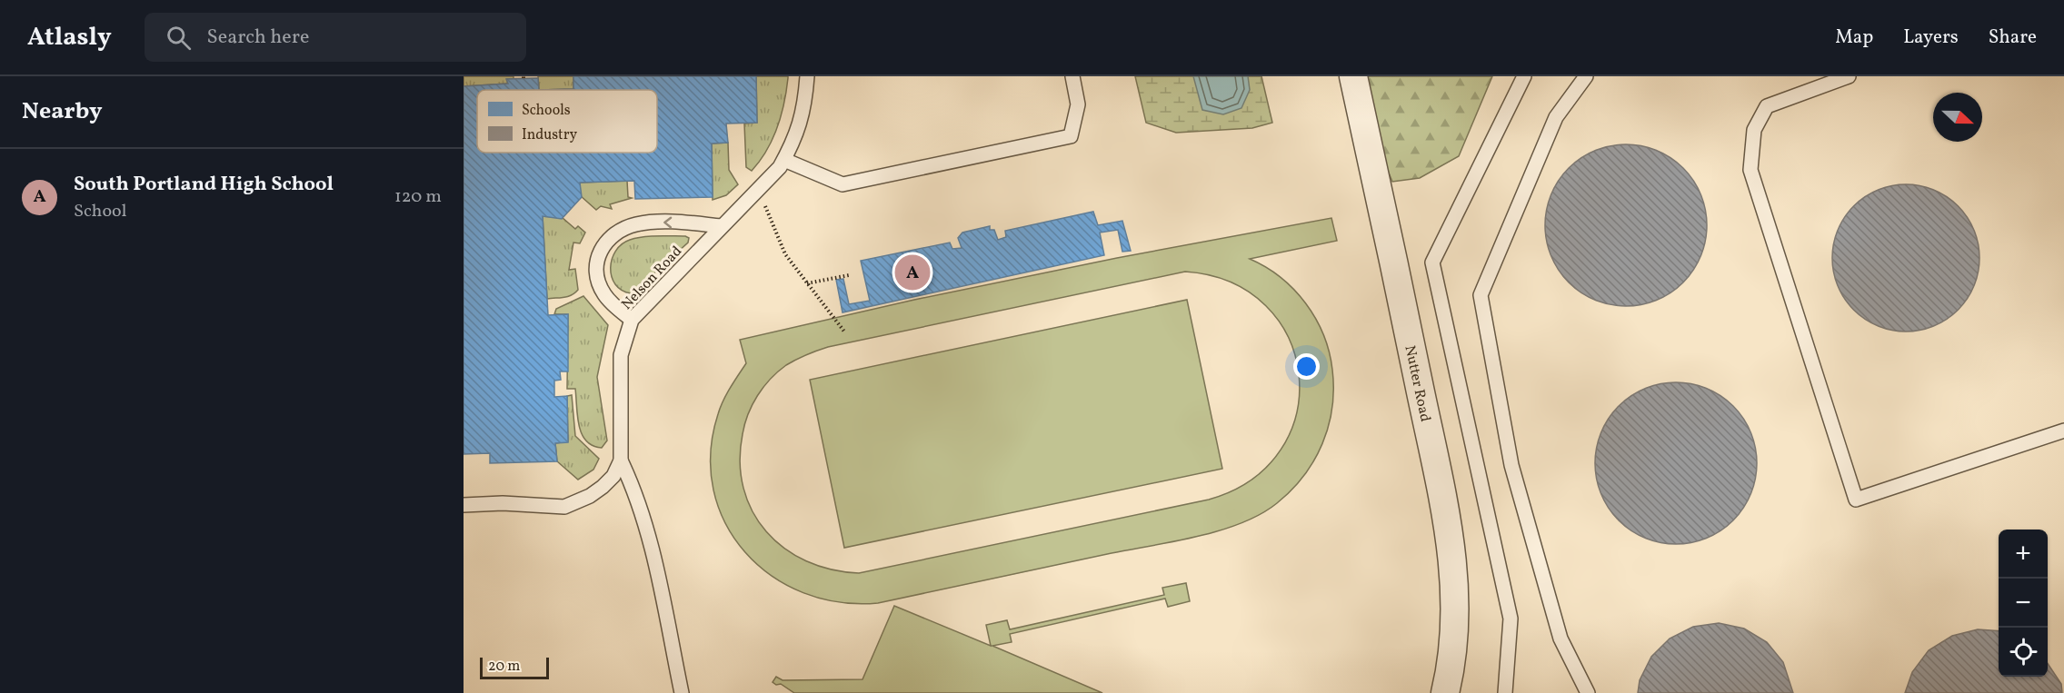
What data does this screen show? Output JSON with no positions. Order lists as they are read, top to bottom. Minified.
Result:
{"streets":{"street":["Nutter Road"],"lane":["Nelson Road"]},"legend":["Schools","Industry"],"scale_bar":"20 m","north":"right","page":{"header":"Atlasly","search":"Search here","nav":["Map","Layers","Share"],"heading":"Nearby","list":[{"mark":"A","name":"South Portland High School","note":"School","value":"120 m"}],"pins":"A","map_buttons":["+","−"],"scale":"20 m"}}
